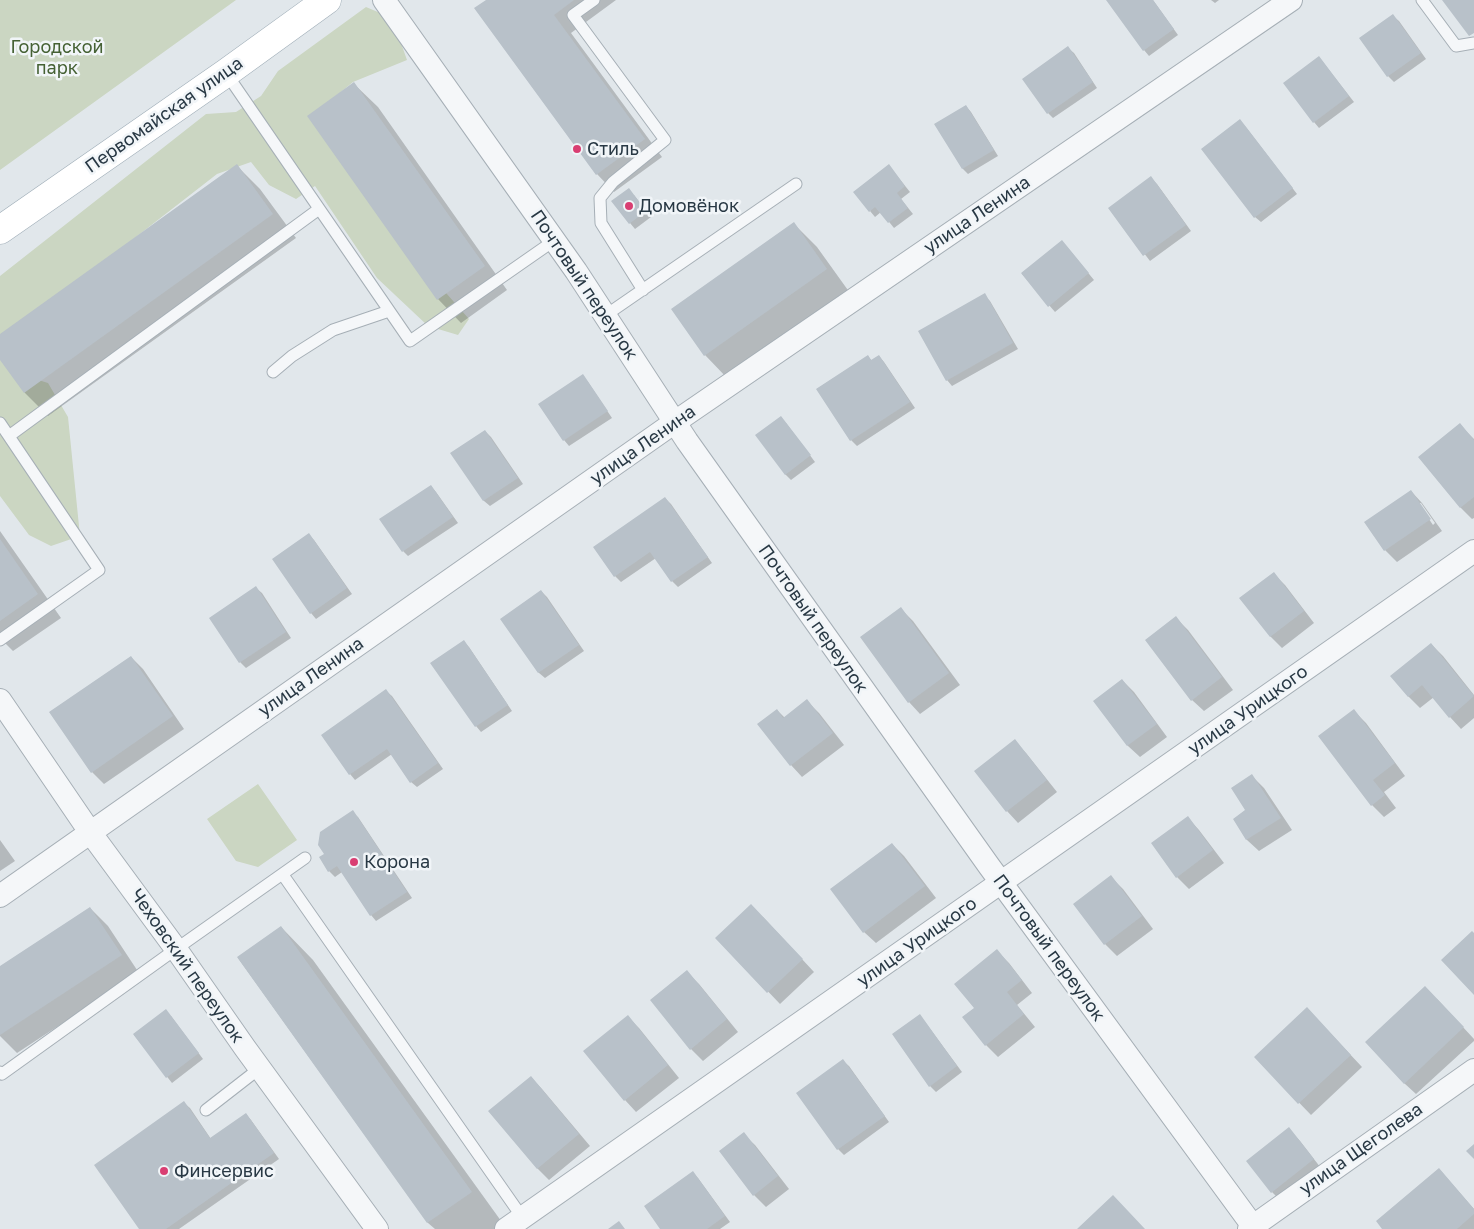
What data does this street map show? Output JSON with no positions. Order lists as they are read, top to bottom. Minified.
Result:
{"streets":{"main road":["Первомайская улица"],"street":["улица Ленина","Почтовый переулок","улица Урицкого","Чеховский переулок","улица Щеголева"]},"crossings":[["улица Ленина","Почтовый переулок"],["улица Ленина","Чеховский переулок"],["Почтовый переулок","улица Урицкого"],["Почтовый переулок","улица Щеголева"]],"parks":["Городской парк"],"places":["Стиль","Домовёнок","Корона","Финсервис"]}
